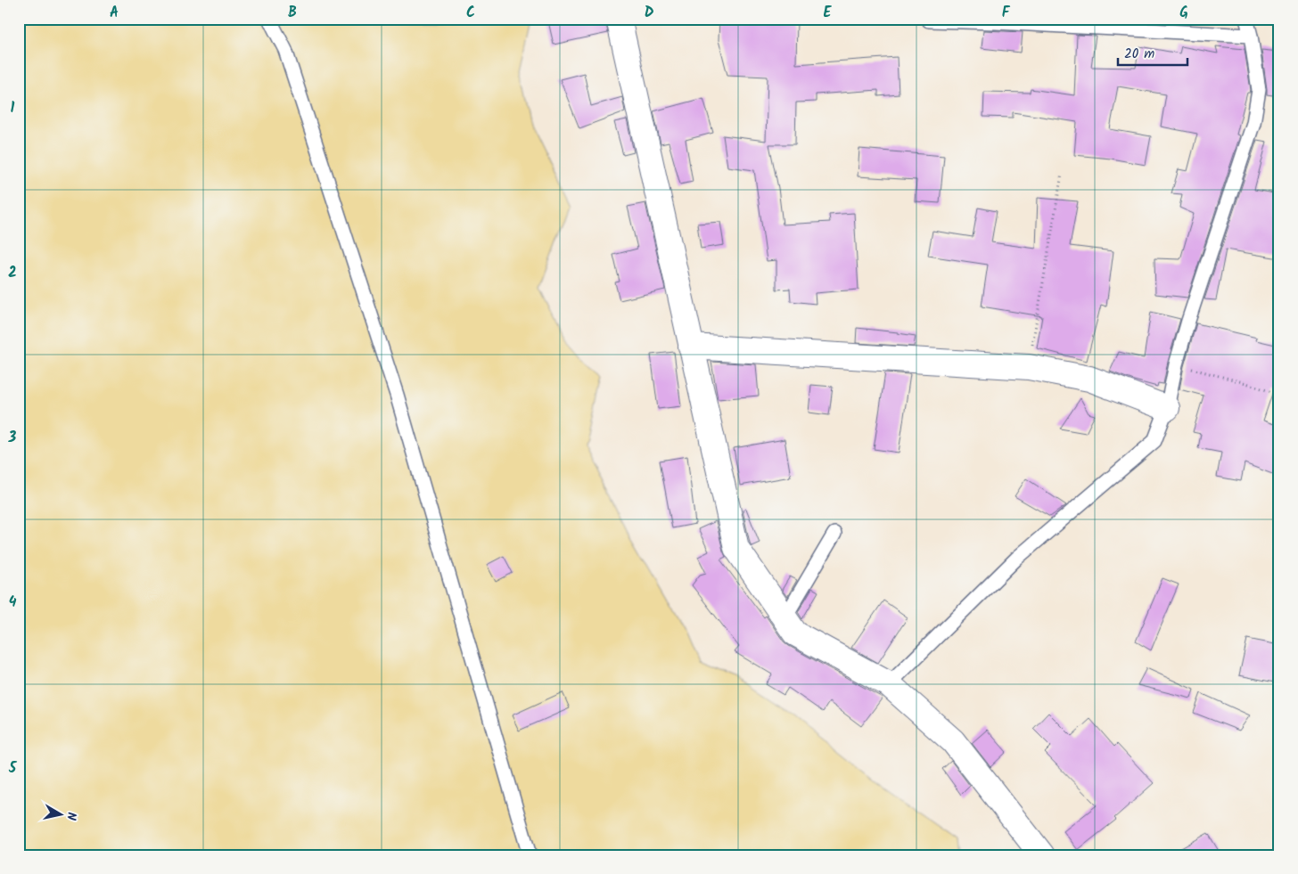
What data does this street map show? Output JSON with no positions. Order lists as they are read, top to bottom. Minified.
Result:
{"scale_bar":"20 m","north":"right","grid":{"columns":["A","B","C","D","E","F","G"],"rows":["1","2","3","4","5"]}}
